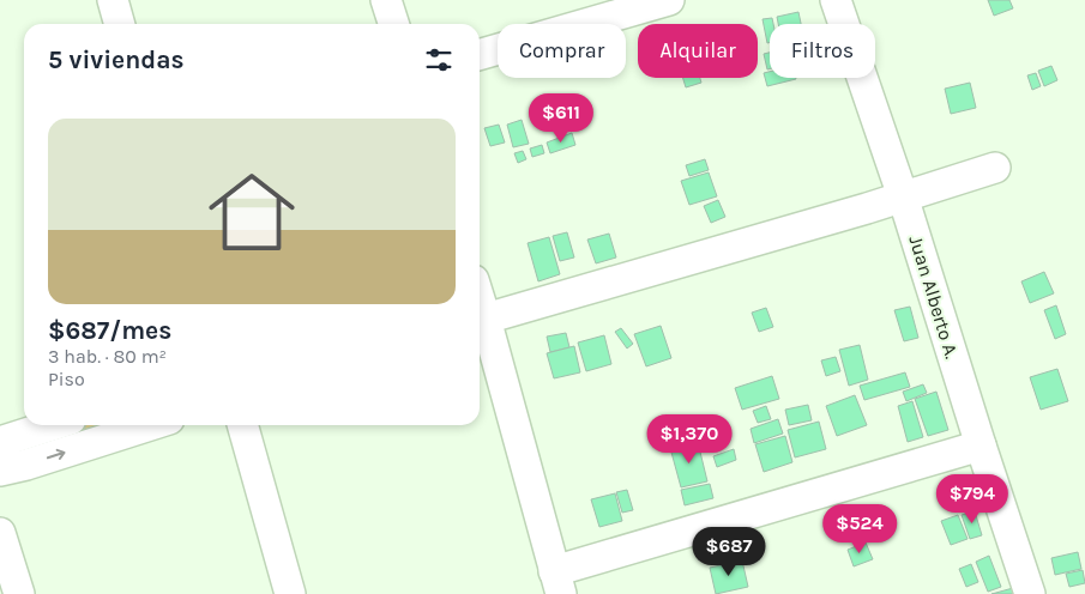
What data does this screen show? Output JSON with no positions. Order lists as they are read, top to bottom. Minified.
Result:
{"streets":{"street":["Juan Alberto A."]},"page":{"chip":["Comprar","Alquilar","Filtros"],"heading":"5 viviendas","price":["$611","$1,370","$794","$524","$687"],"list":[{"name":"$687/mes","note":"3 hab. · 80 m² · Piso"}]}}
